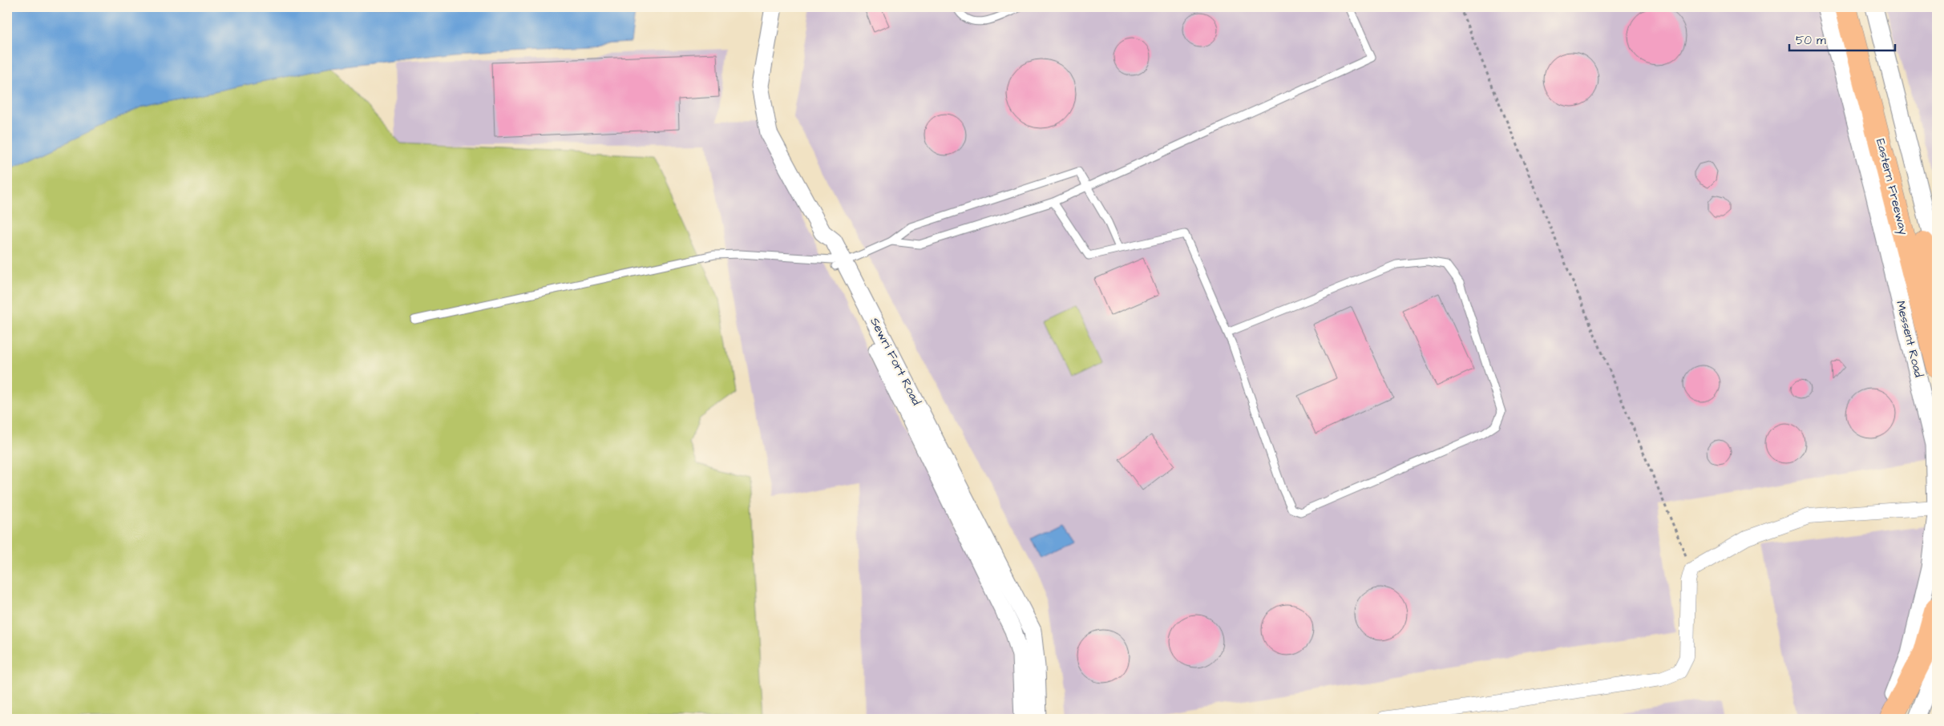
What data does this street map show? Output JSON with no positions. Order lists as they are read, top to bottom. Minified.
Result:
{"streets":{"highway":["Eastern Freeway"],"street":["Messent Road","Sewri Fort Road"]},"scale_bar":"50 m"}
